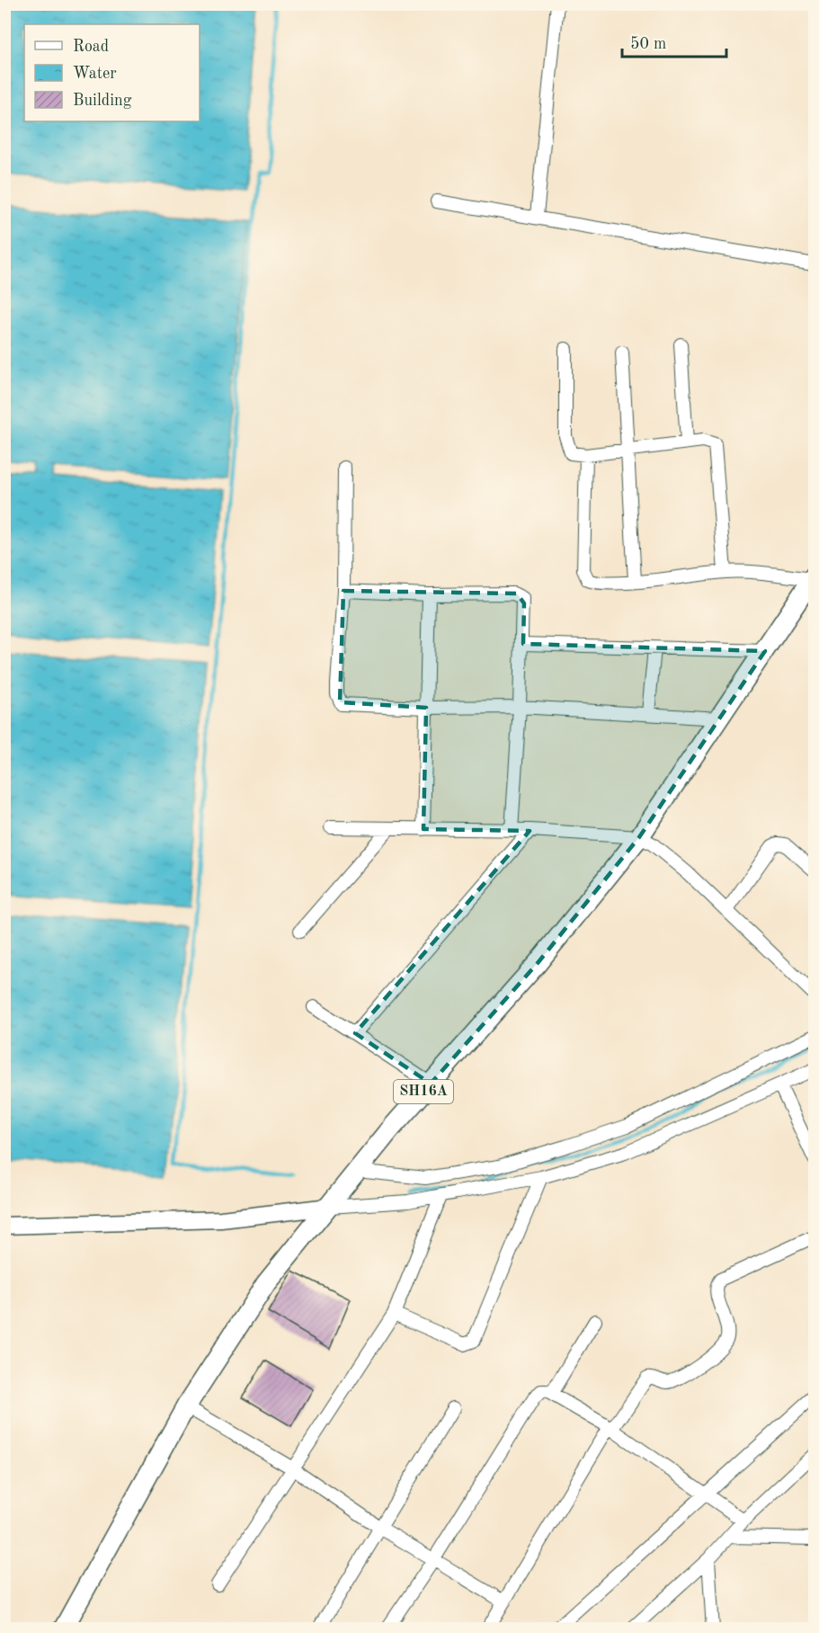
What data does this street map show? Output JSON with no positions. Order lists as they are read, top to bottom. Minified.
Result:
{"streets":{"main road":["SH16A"]},"legend":["Road","Water","Building"],"scale_bar":"50 m"}
